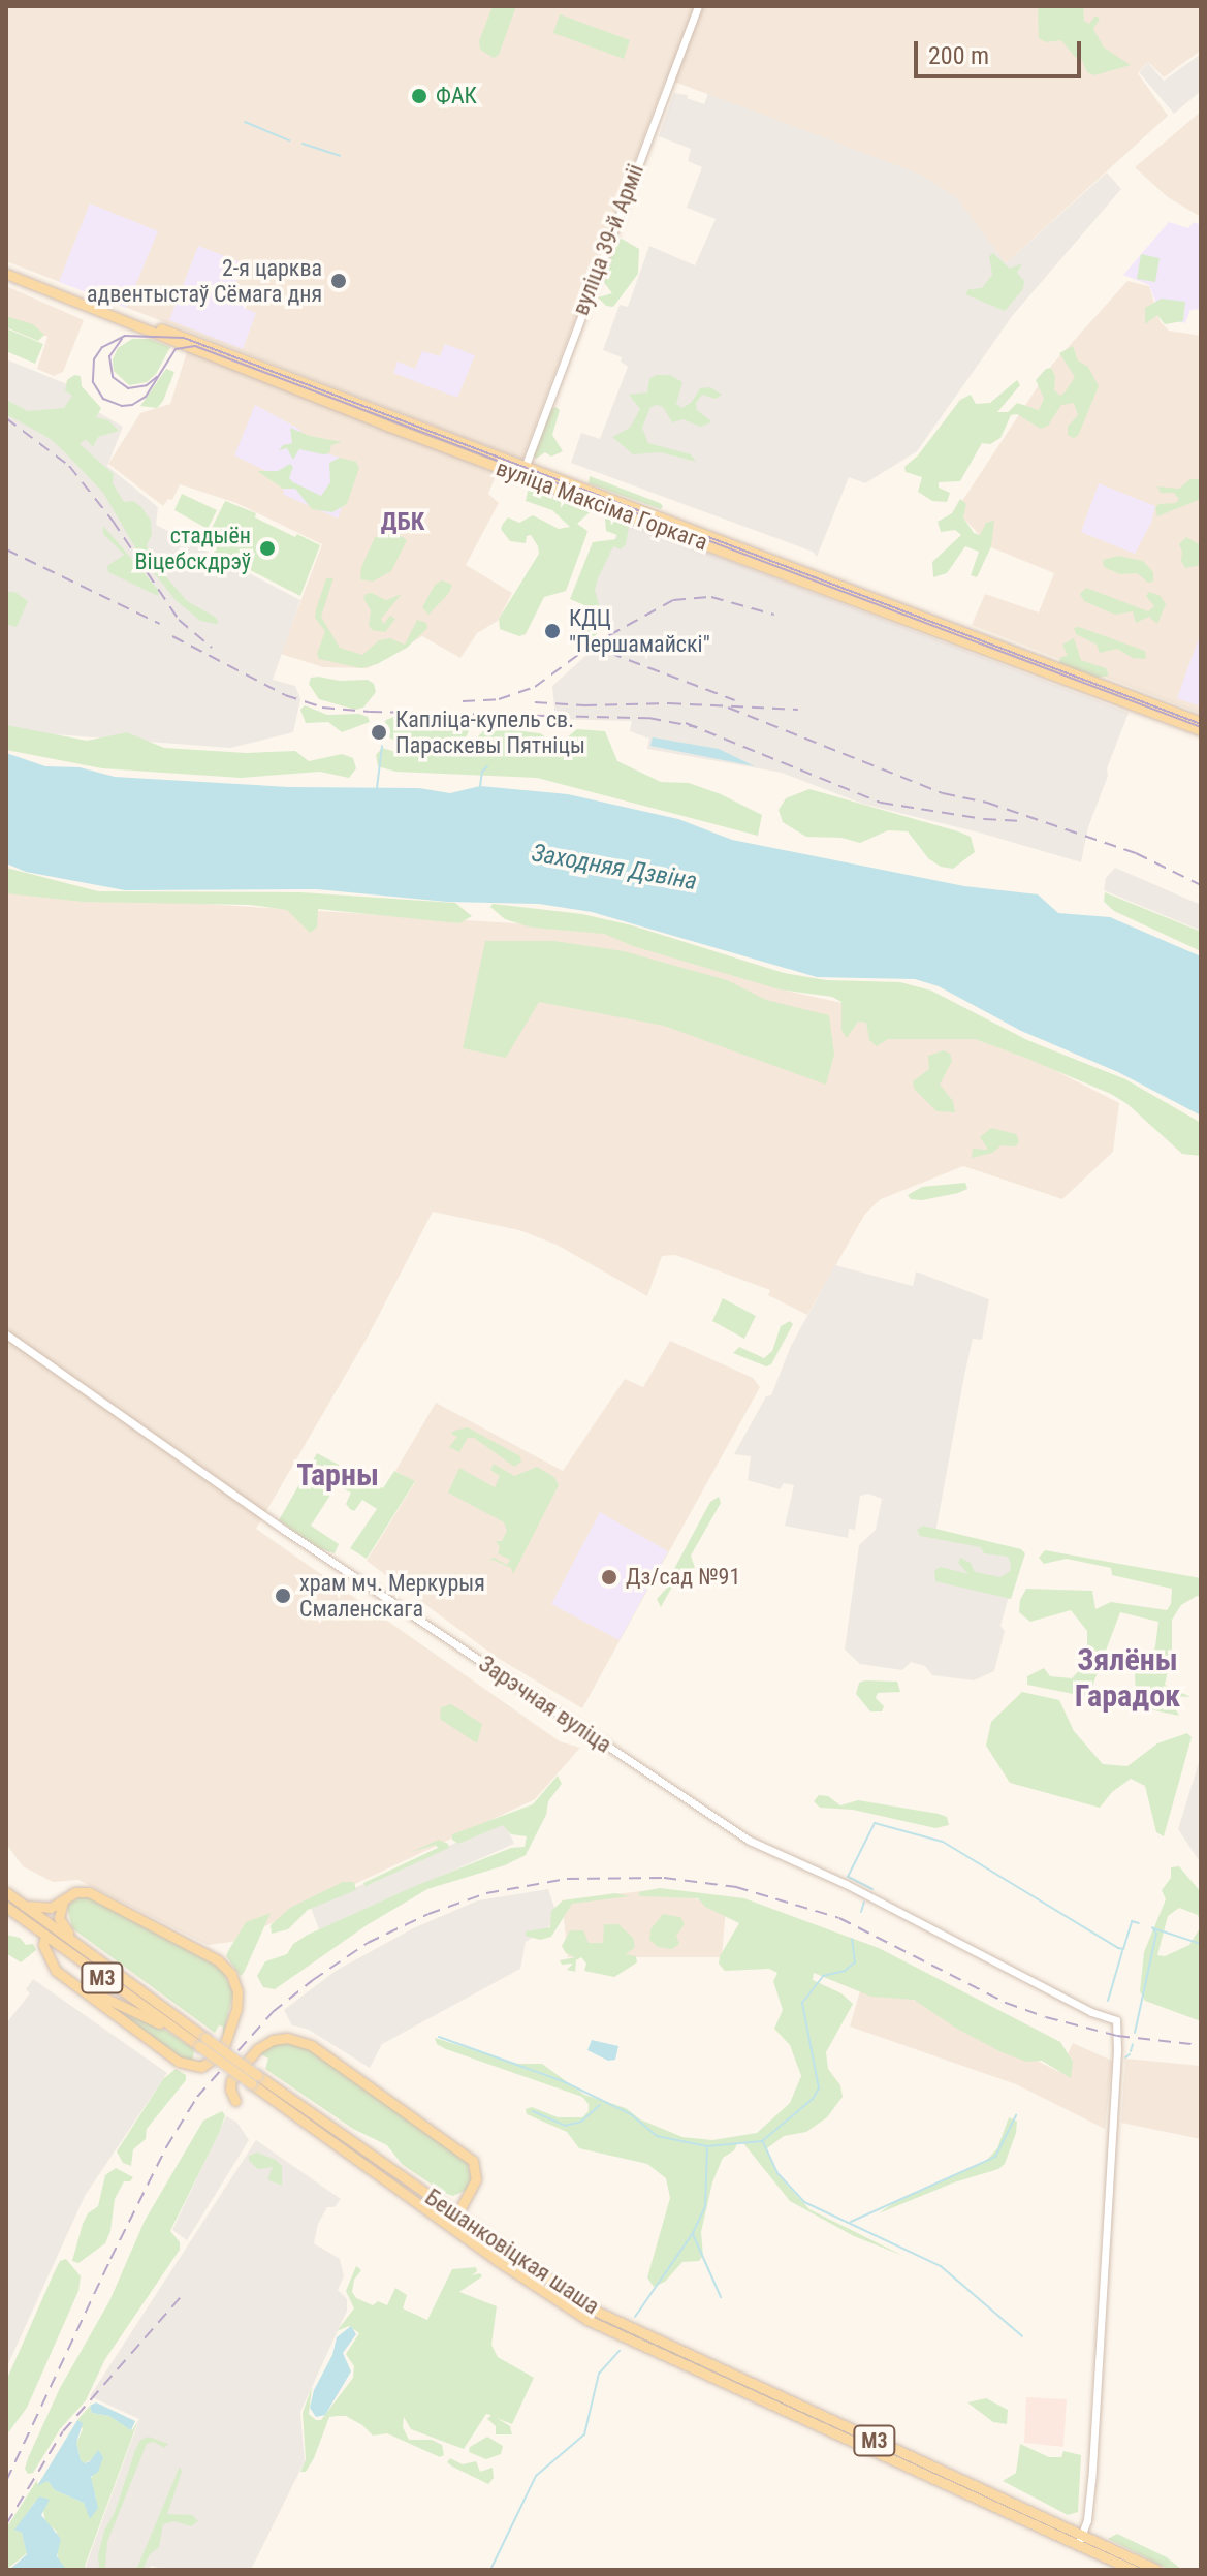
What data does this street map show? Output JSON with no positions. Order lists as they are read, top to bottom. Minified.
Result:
{"streets":{"main road":["вуліца Максіма Горкага","М3","Бешанковіцкая шаша"],"street":["вуліца 39-й Арміі","Зарэчная вуліца"]},"crossings":[["вуліца 39-й Арміі","вуліца Максіма Горкага"],["Зарэчная вуліца","Бешанковіцкая шаша"]],"districts":["ДБК","Тарны","Зялёны Гарадок"],"water":["Заходняя Дзвіна"],"places":["ФАК","2-я царква адвентыстаў Сёмага дня","стадыён Віцебскдрэў","КДЦ \"Першамайскі\"","Капліца-купель св. Параскевы Пятніцы","Дз/сад №91","храм мч. Меркурыя Смаленскага"],"scale_bar":"200 m"}
